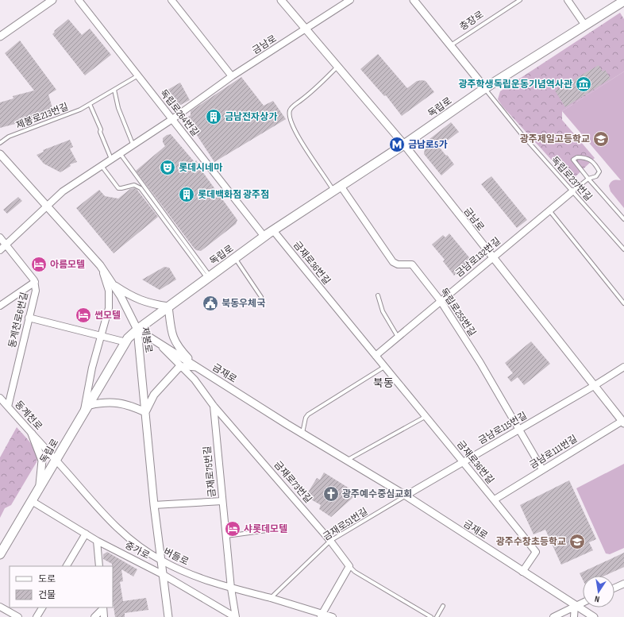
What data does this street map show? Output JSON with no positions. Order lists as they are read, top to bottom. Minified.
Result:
{"streets":{"main road":["독립로"],"street":["금남로","독립로264번길","금남로132번길","금재로36번길","독립로255번길","동계천로6번길","제봉로","금재로","동계천로","금남로115번길","금남로111번길","금재로75번길","금재로73번길","중가로","버들로"],"lane":["충장로","제봉로213번길","독립로237번길","금재로51번길"]},"crossings":[["금남로","독립로"],["금남로","독립로264번길"],["금남로","금남로132번길"],["금남로","금남로115번길"],["금남로","금남로111번길"],["독립로","독립로264번길"],["독립로","독립로237번길"],["독립로","금재로36번길"],["독립로","독립로255번길"],["독립로","제봉로"],["독립로","금재로"],["독립로","동계천로"],["독립로","중가로"],["독립로","버들로"],["독립로264번길","제봉로213번길"],["독립로237번길","금남로132번길"],["금남로132번길","금재로36번길"],["금남로132번길","독립로255번길"],["금재로36번길","금재로"],["금재로36번길","금남로115번길"],["금재로36번길","금남로111번길"],["독립로255번길","금남로115번길"],["독립로255번길","금남로111번길"],["동계천로6번길","동계천로"],["제봉로","금재로"],["제봉로","중가로"],["제봉로","버들로"],["금재로","금남로115번길"],["금재로","금재로73번길"],["금재로","금재로51번길"],["동계천로","버들로"],["금남로115번길","금재로51번길"],["금재로75번길","금재로73번길"],["금재로75번길","중가로"],["금재로75번길","버들로"],["금재로73번길","금재로51번길"],["금재로51번길","버들로"]],"districts":["북동"],"places":{"museum":["광주학생독립운동기념역사관"],"building":["금남전자상가","롯데백화점 광주점"],"school or university":["광주제일고등학교","광주수창초등학교"],"metro station":["금남로5가"],"theatre":["롯데시네마"],"hotel":["아름모텔","썬모텔","샤롯데모텔"],"public building":["북동우체국"],"church":["광주예수중심교회"]},"legend":["도로","건물"],"north":"bottom"}
